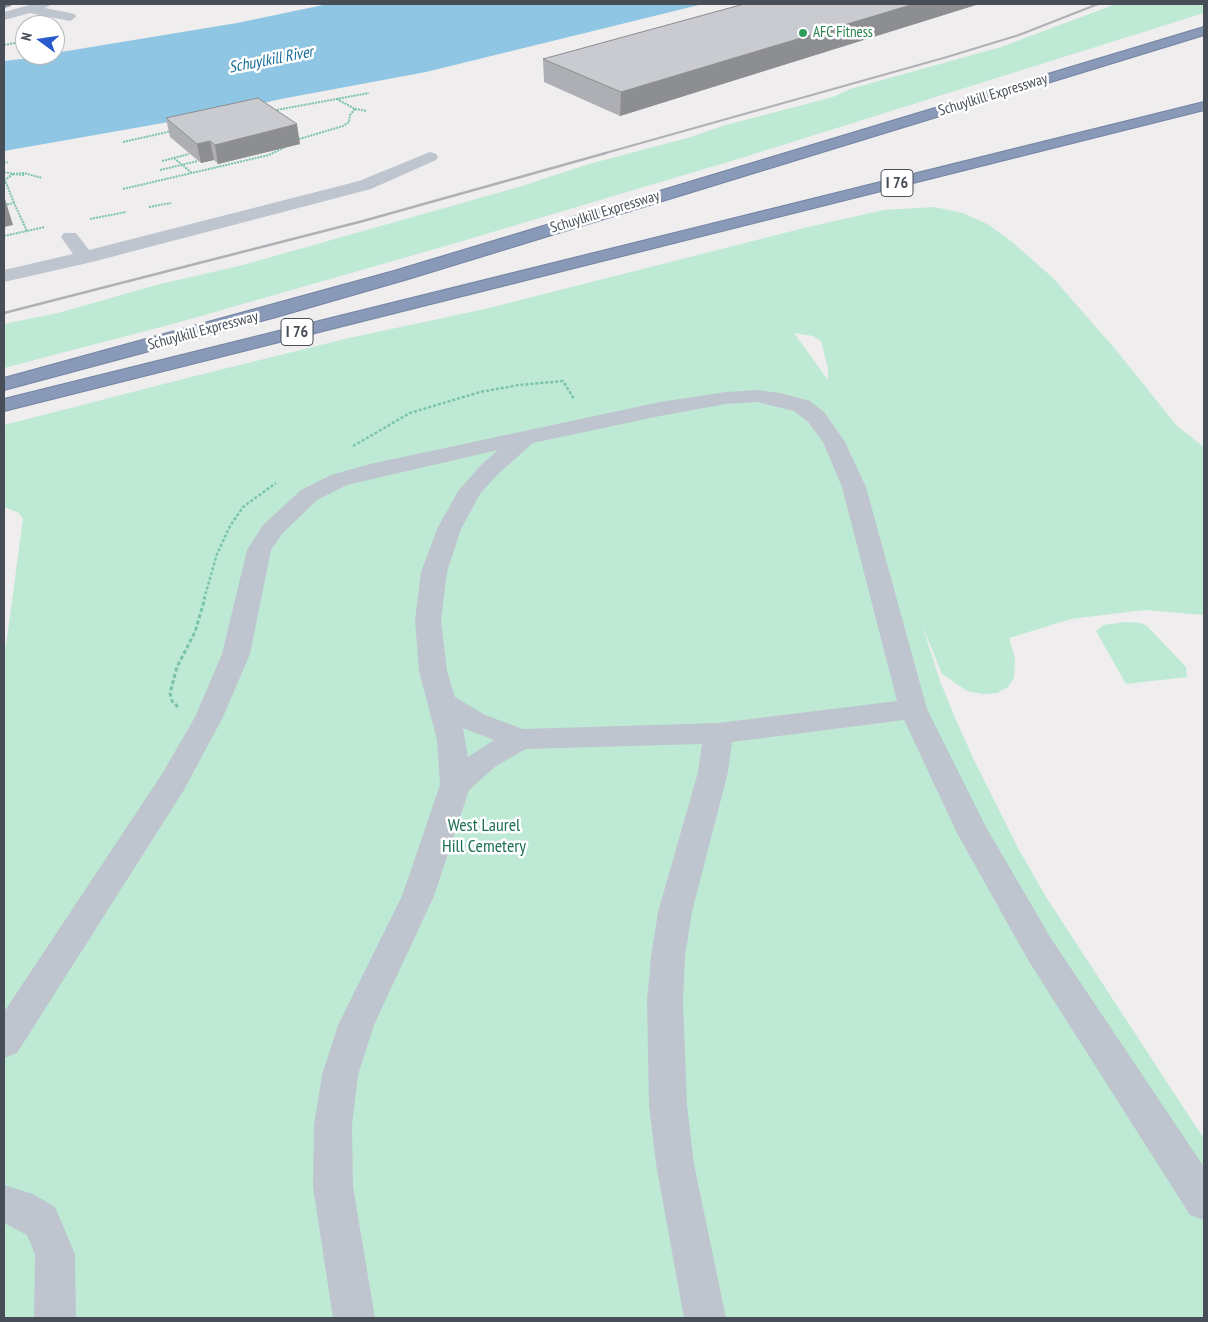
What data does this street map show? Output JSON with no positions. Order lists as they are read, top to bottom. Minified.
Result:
{"streets":{"highway":["Schuylkill Expressway","I 76"]},"water":["Schuylkill River"],"parks":["West Laurel Hill Cemetery"],"places":["AFC Fitness"],"north":"left"}
